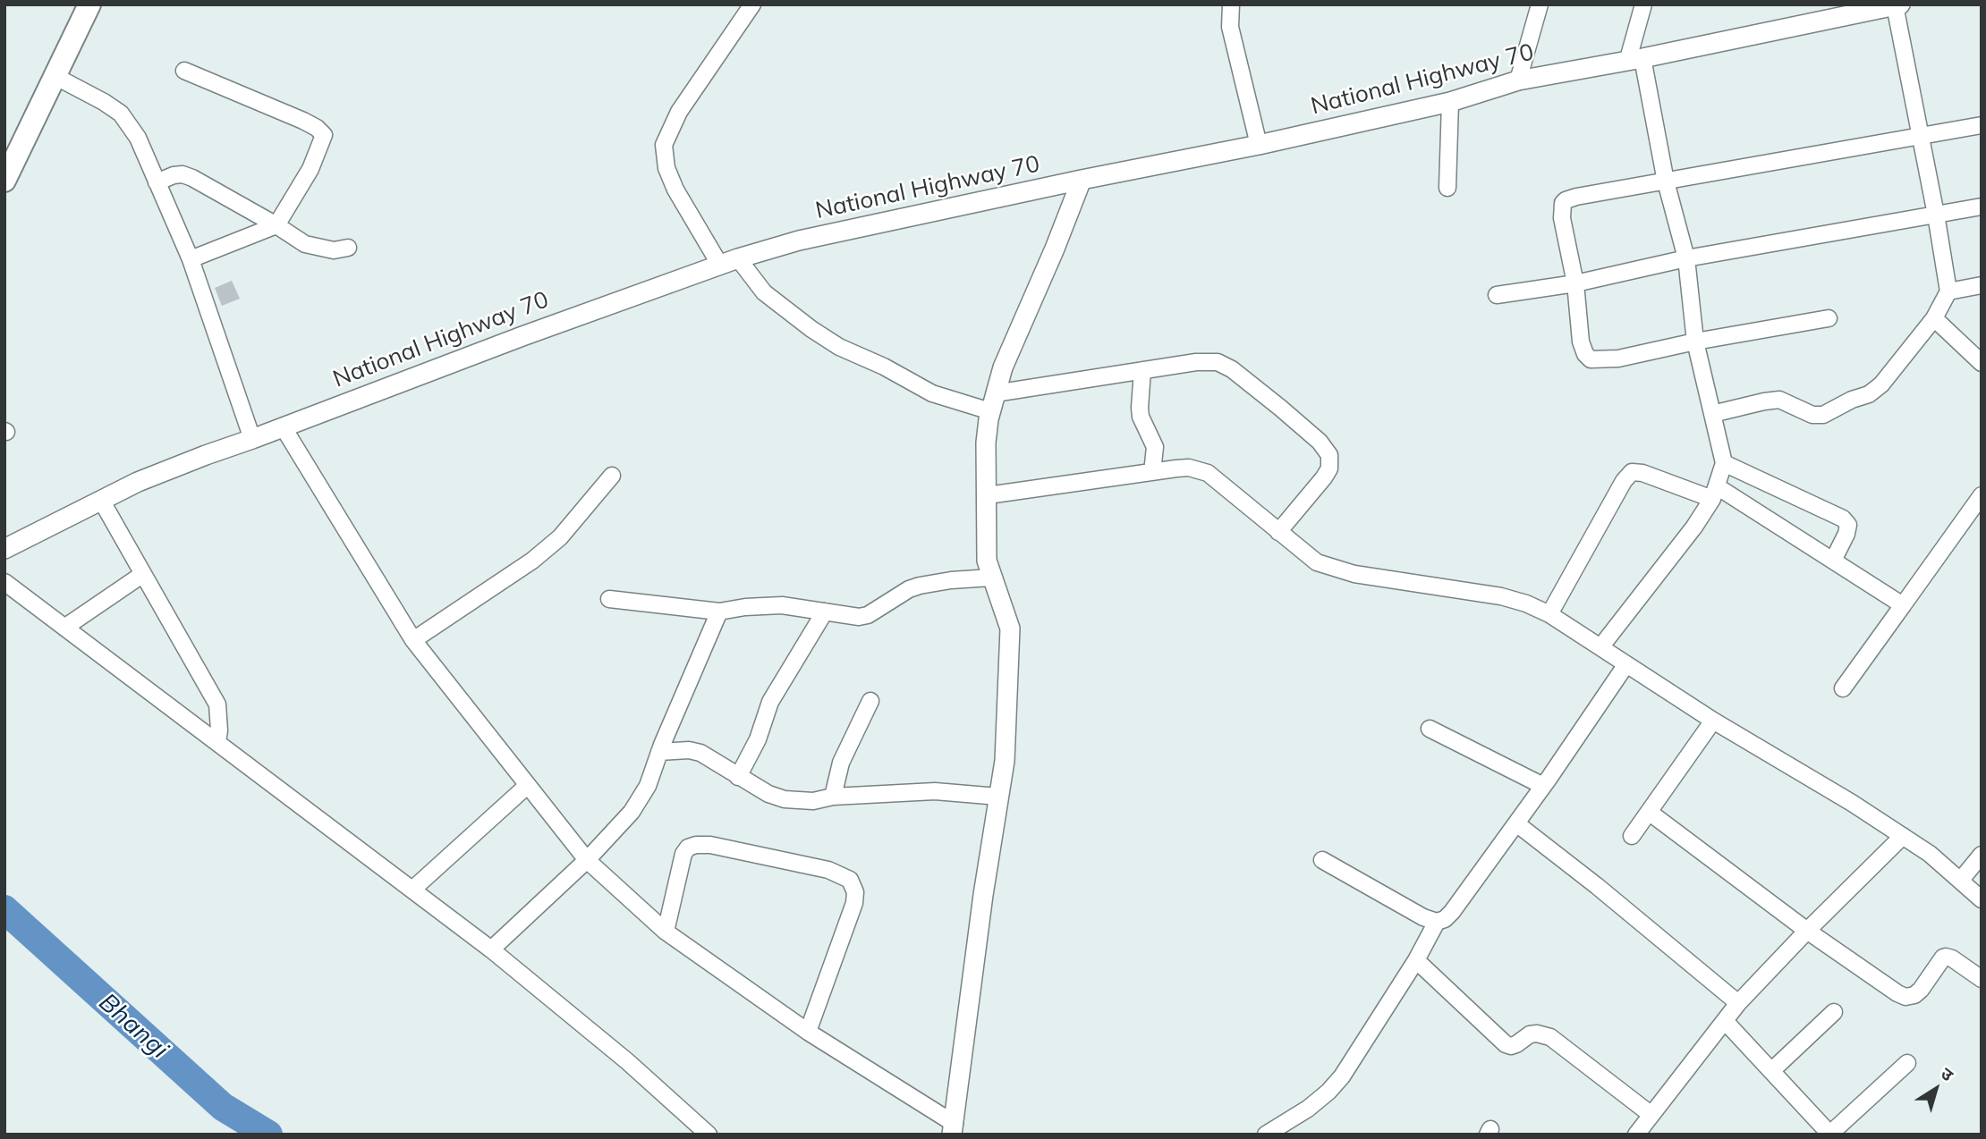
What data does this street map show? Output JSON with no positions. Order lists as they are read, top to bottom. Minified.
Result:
{"streets":{"main road":["National Highway 70"]},"water":["Bhangi"],"north":"top right"}
